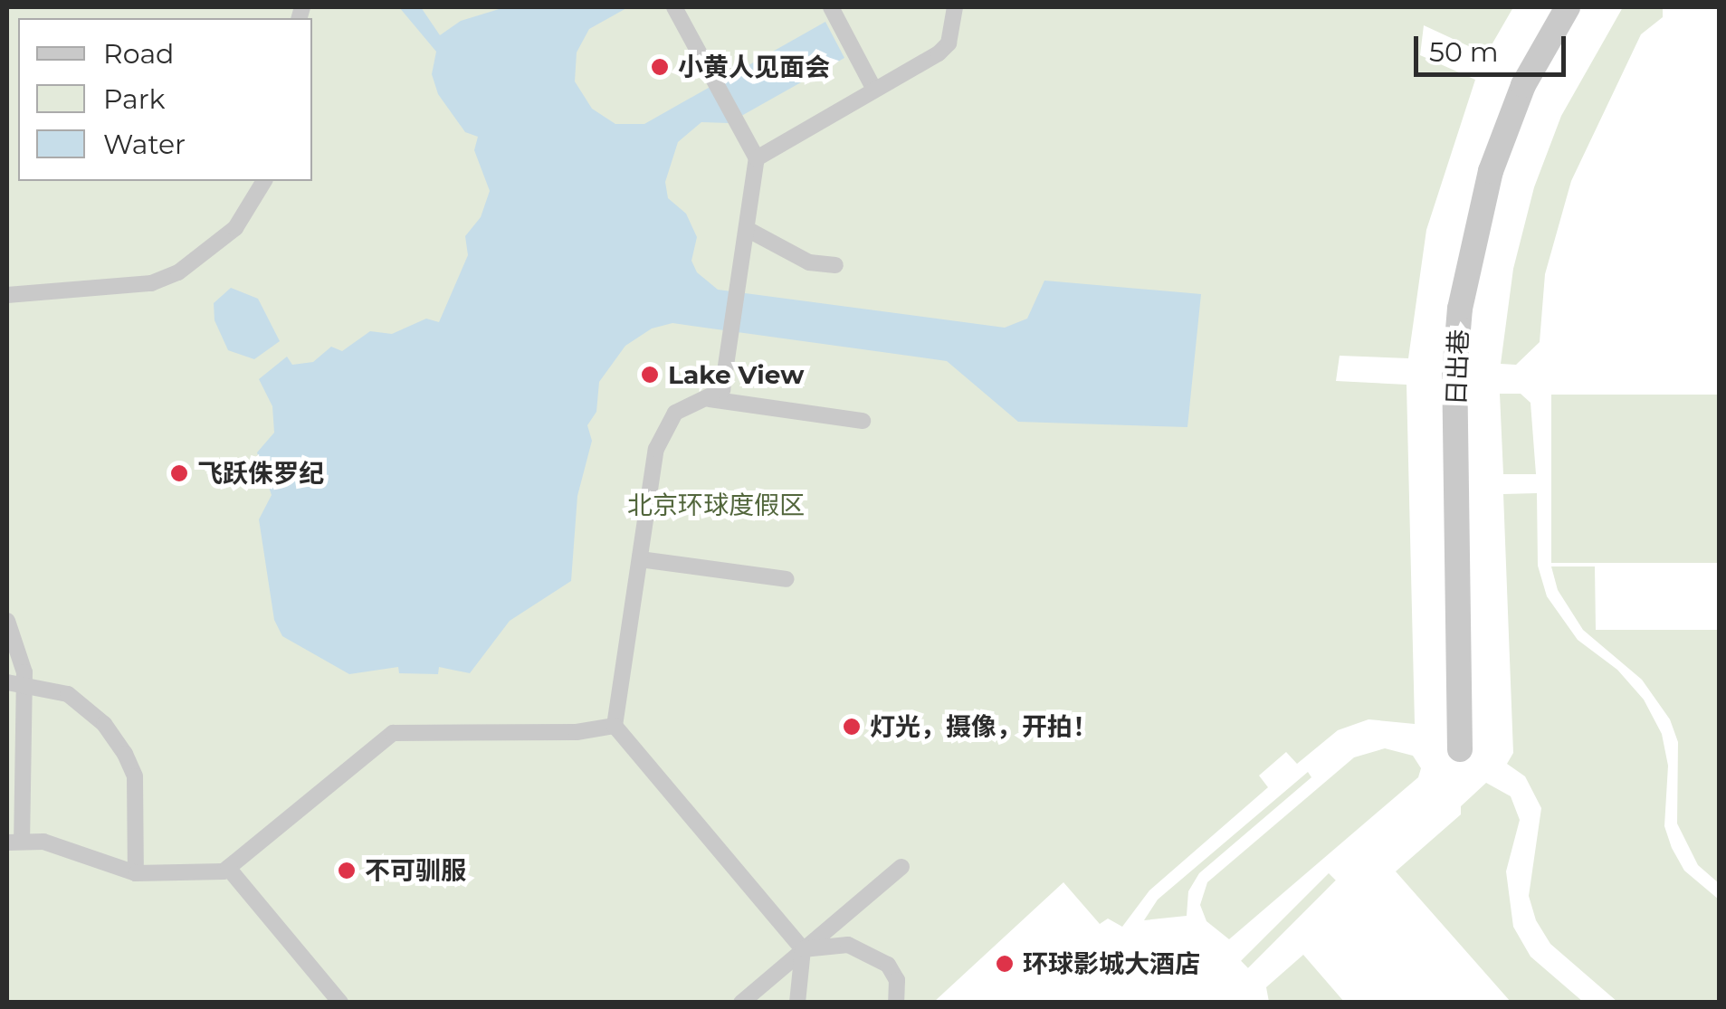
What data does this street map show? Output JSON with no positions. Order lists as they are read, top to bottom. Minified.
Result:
{"streets":{"street":["日出巷"]},"parks":["北京环球度假区"],"places":["小黄人见面会","Lake View","飞跃侏罗纪","灯光，摄像，开拍！","不可驯服","环球影城大酒店"],"legend":["Road","Park","Water"],"scale_bar":"50 m"}
